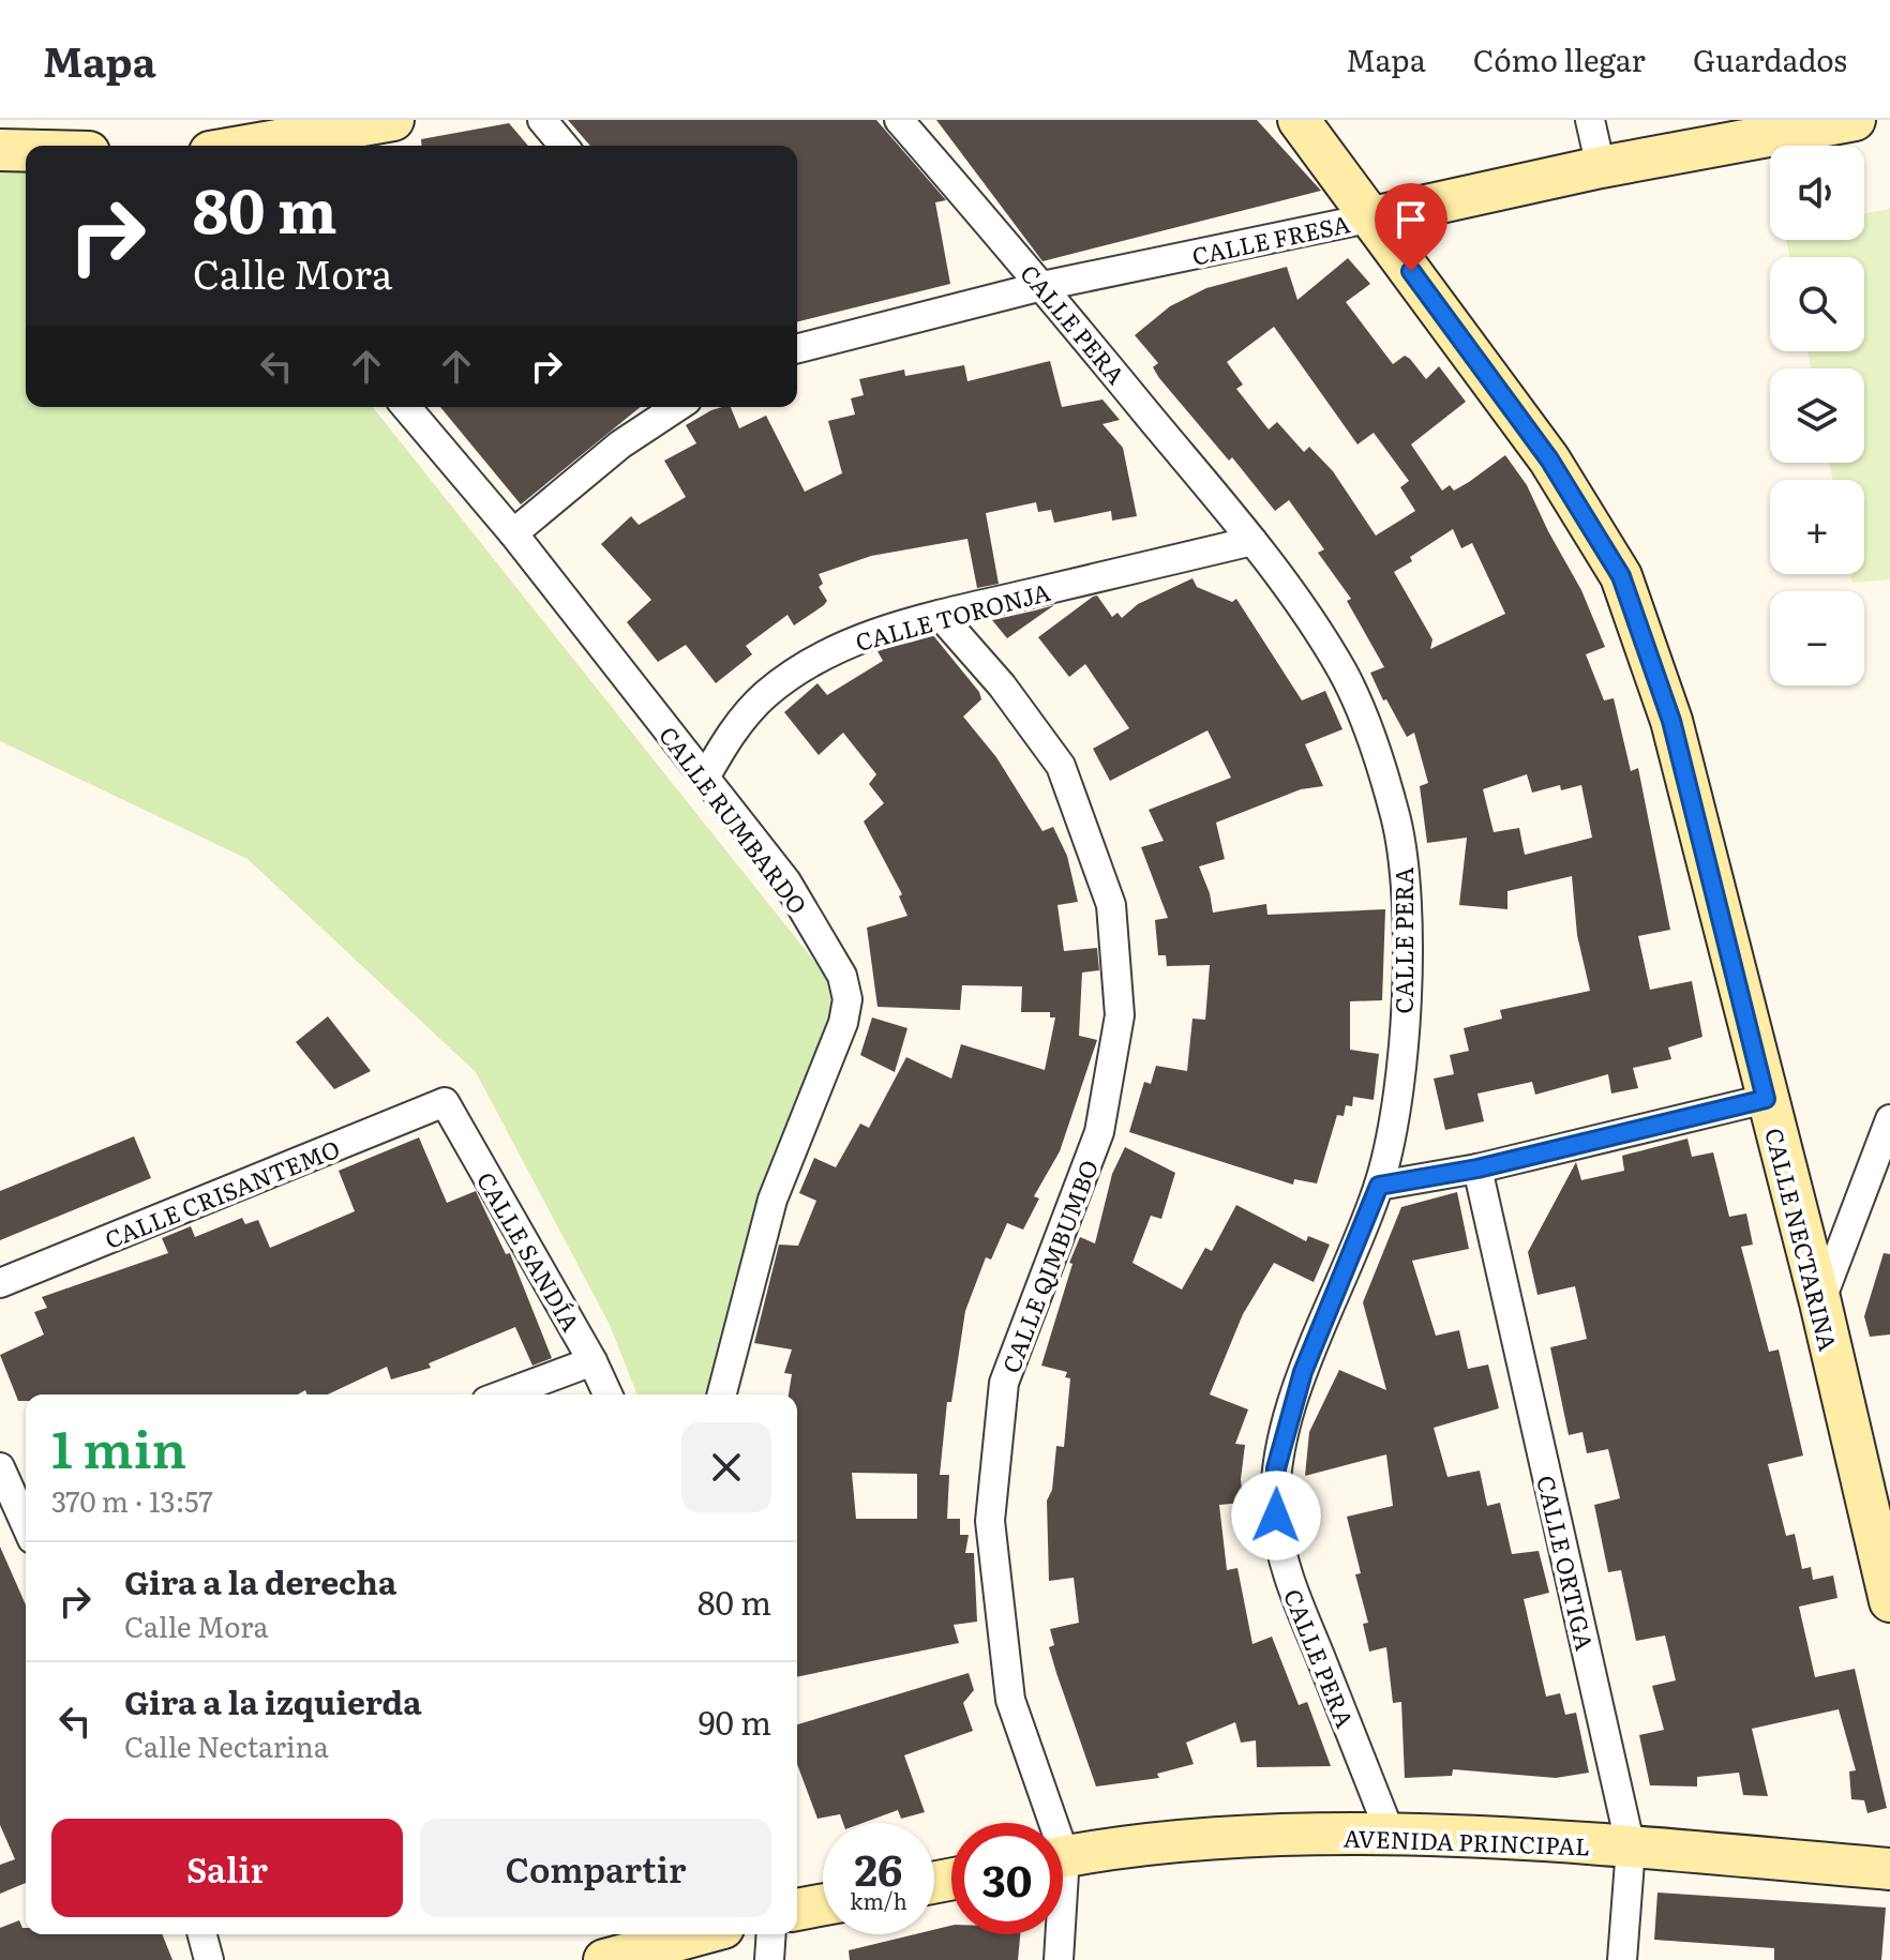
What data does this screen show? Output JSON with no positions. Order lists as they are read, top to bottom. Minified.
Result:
{"streets":{"street":["CALLE FRESA","CALLE PERA","CALLE TORONJA","CALLE RUMBARDO","CALLE CRISANTEMO","CALLE NECTARINA","CALLE SANDÍA","CALLE QIMBUMBO","CALLE ORTIGA","AVENIDA PRINCIPAL"]},"crossings":[["CALLE FRESA","CALLE PERA"],["CALLE FRESA","CALLE NECTARINA"],["CALLE PERA","CALLE TORONJA"],["CALLE PERA","AVENIDA PRINCIPAL"],["CALLE TORONJA","CALLE RUMBARDO"],["CALLE TORONJA","CALLE QIMBUMBO"],["CALLE CRISANTEMO","CALLE SANDÍA"],["CALLE ORTIGA","AVENIDA PRINCIPAL"]],"page":{"header":"Mapa","nav":["Mapa","Cómo llegar","Guardados"],"map_buttons":["+","−"],"turn":["80 m","Calle Mora"],"heading":["1 min","370 m · 13:57"],"list":[{"name":"Gira a la derecha","note":"Calle Mora","value":"80 m"},{"name":"Gira a la izquierda","note":"Calle Nectarina","value":"90 m"}],"buttons":["Salir","Compartir"],"speed":"26 km/h","limit":"30"}}
